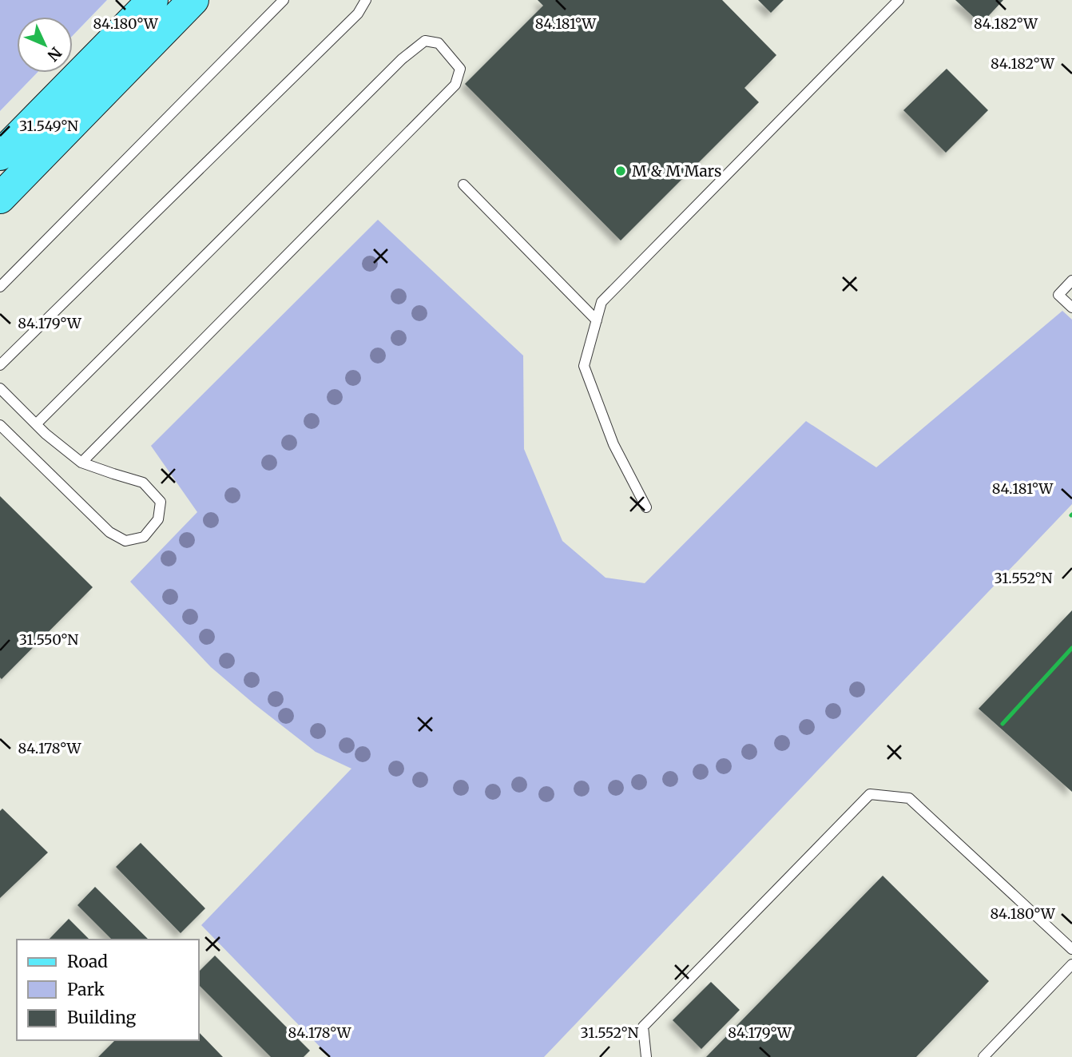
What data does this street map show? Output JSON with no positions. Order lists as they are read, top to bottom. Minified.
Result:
{"places":["M & M Mars"],"legend":["Road","Park","Building"],"north":"bottom right","coordinates":["84.180°W","84.181°W","84.182°W","31.549°N","84.179°W","31.552°N","31.550°N","84.178°W"]}
